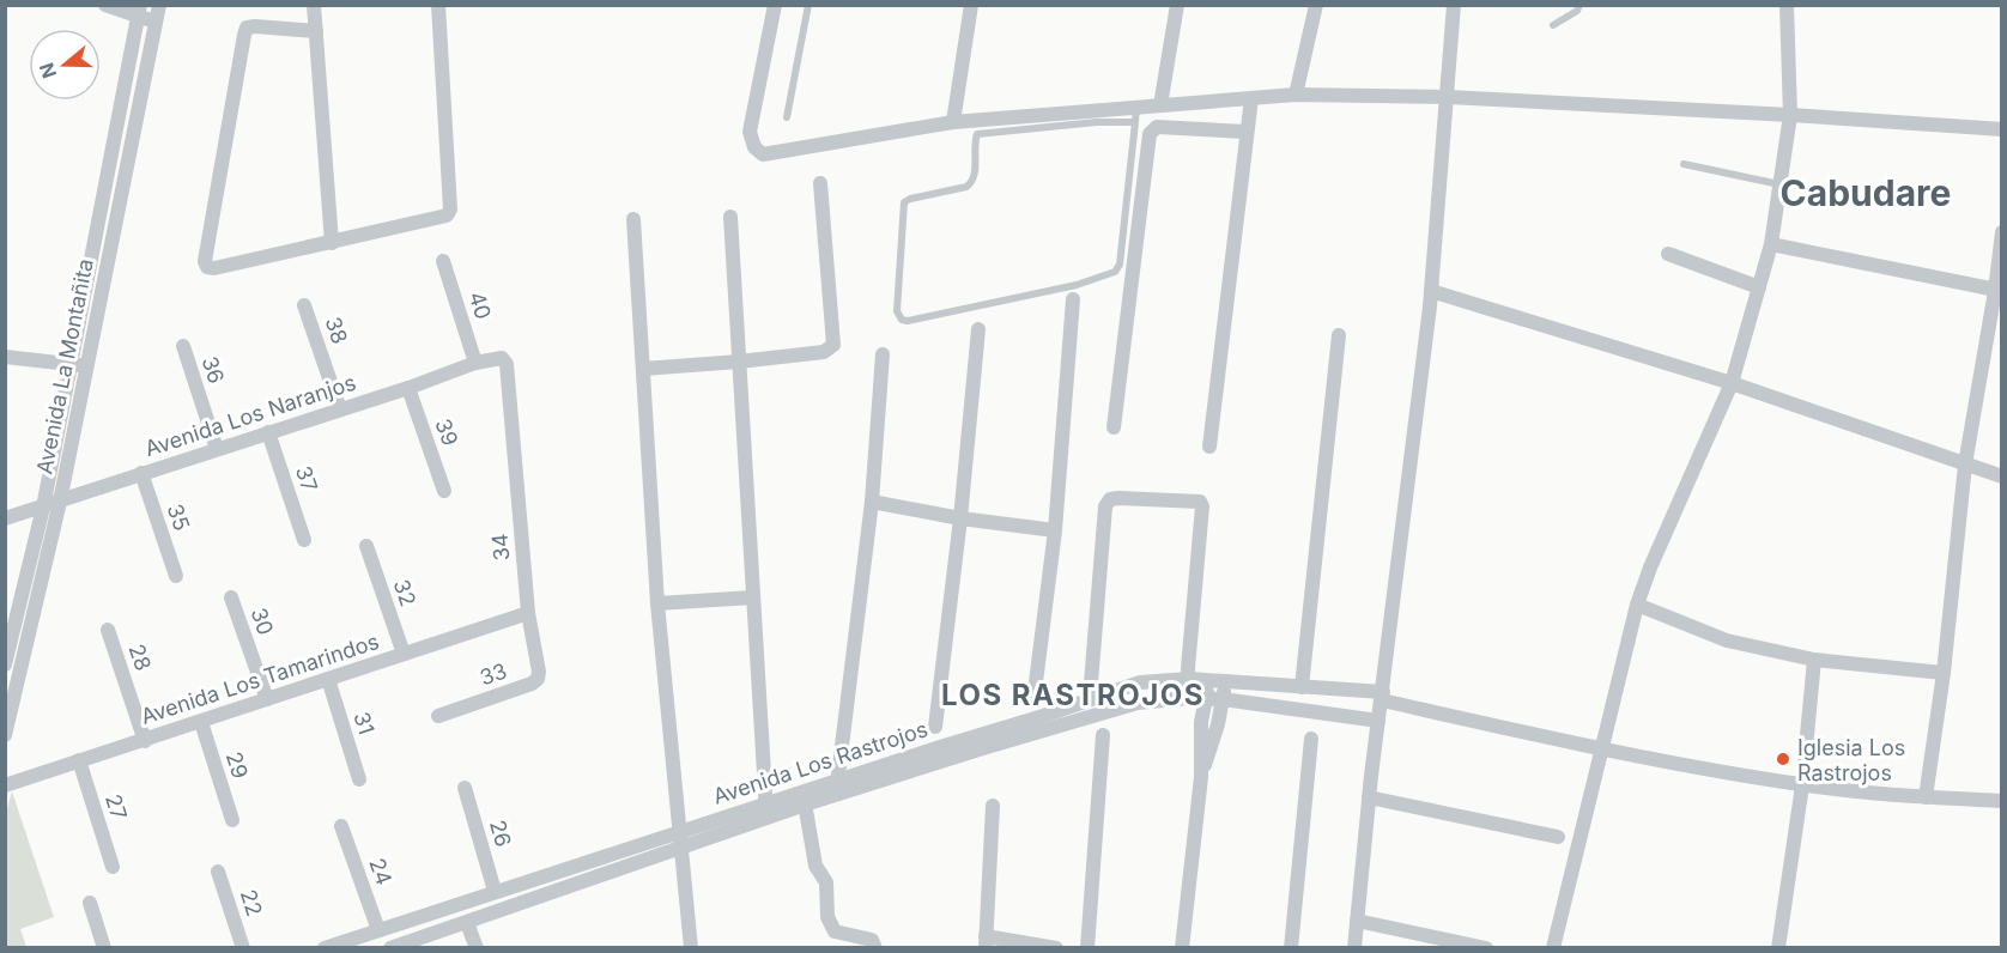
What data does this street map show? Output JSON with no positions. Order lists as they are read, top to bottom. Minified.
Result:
{"streets":{"street":["40","38","Avenida La Montañita","36","Avenida Los Naranjos","39","37","35","34","32","30","28","33","Avenida Los Tamarindos","31","Avenida Los Rastrojos","29","27","26","24","22"]},"crossings":[["40","Avenida Los Naranjos"],["38","Avenida Los Naranjos"],["Avenida La Montañita","Avenida Los Naranjos"],["36","Avenida Los Naranjos"],["Avenida Los Naranjos","39"],["Avenida Los Naranjos","37"],["Avenida Los Naranjos","35"],["Avenida Los Naranjos","34"],["34","33"],["34","Avenida Los Tamarindos"],["32","Avenida Los Tamarindos"],["30","Avenida Los Tamarindos"],["28","Avenida Los Tamarindos"],["33","Avenida Los Tamarindos"],["Avenida Los Tamarindos","31"],["Avenida Los Tamarindos","29"],["Avenida Los Tamarindos","27"],["Avenida Los Rastrojos","26"],["Avenida Los Rastrojos","24"]],"districts":["Cabudare","LOS RASTROJOS"],"places":["Iglesia Los Rastrojos"],"north":"left"}
